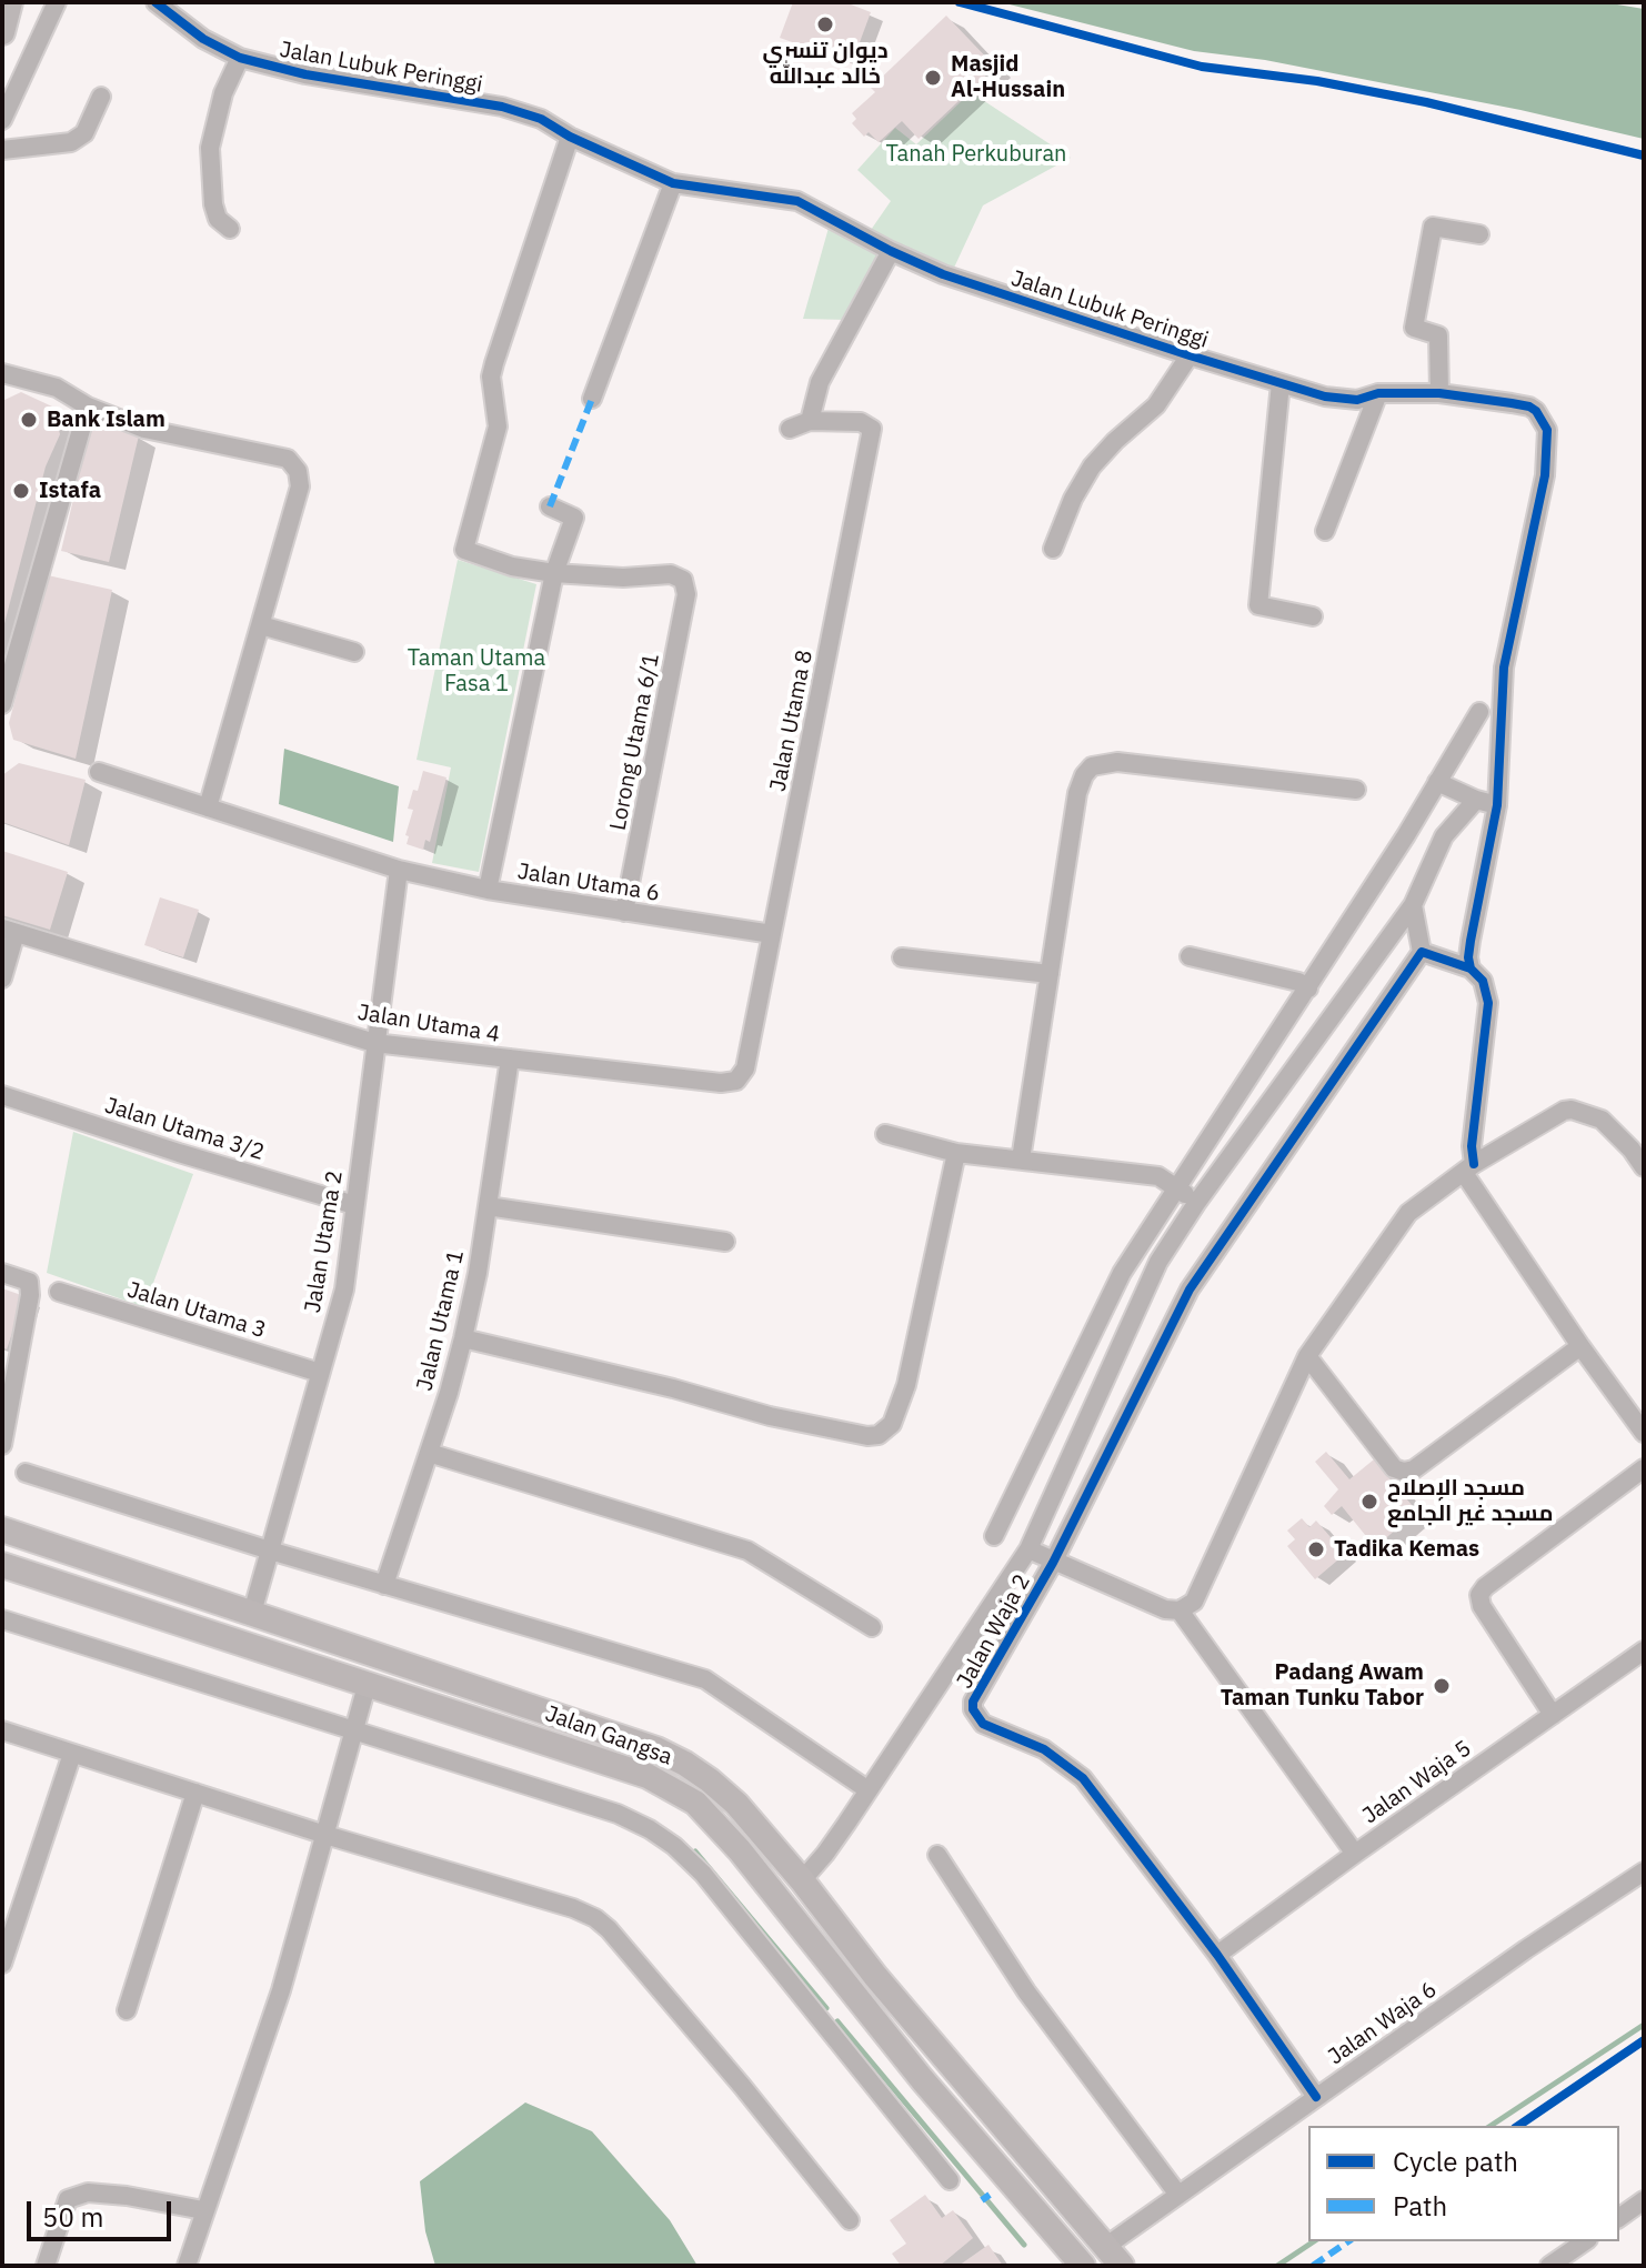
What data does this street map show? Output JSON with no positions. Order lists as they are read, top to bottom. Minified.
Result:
{"streets":{"main road":["Jalan Gangsa"],"street":["Jalan Lubuk Peringgi","Jalan Utama 8","Lorong Utama 6/1","Jalan Utama 6","Jalan Utama 4","Jalan Utama 3/2","Jalan Utama 2","Jalan Utama 3","Jalan Utama 1","Jalan Waja 2","Jalan Waja 5","Jalan Waja 6"]},"crossings":[["Jalan Utama 8","Jalan Utama 6"],["Jalan Utama 8","Jalan Utama 4"],["Lorong Utama 6/1","Jalan Utama 6"],["Jalan Utama 6","Jalan Utama 2"],["Jalan Utama 4","Jalan Utama 2"],["Jalan Utama 4","Jalan Utama 1"],["Jalan Utama 3/2","Jalan Utama 2"],["Jalan Utama 2","Jalan Utama 3"],["Jalan Utama 2","Jalan Gangsa"],["Jalan Waja 2","Jalan Waja 5"],["Jalan Waja 2","Jalan Waja 6"],["Jalan Gangsa","Jalan Waja 6"]],"parks":["Tanah Perkuburan","Taman Utama Fasa 1"],"places":["دیوان تنسري خالد عبدالله","Masjid Al-Hussain","Bank Islam","Istafa","مسجد الإصلاح مسجد غير الجامع","Tadika Kemas","Padang Awam Taman Tunku Tabor"],"legend":["Cycle path","Path"],"scale_bar":"50 m"}
